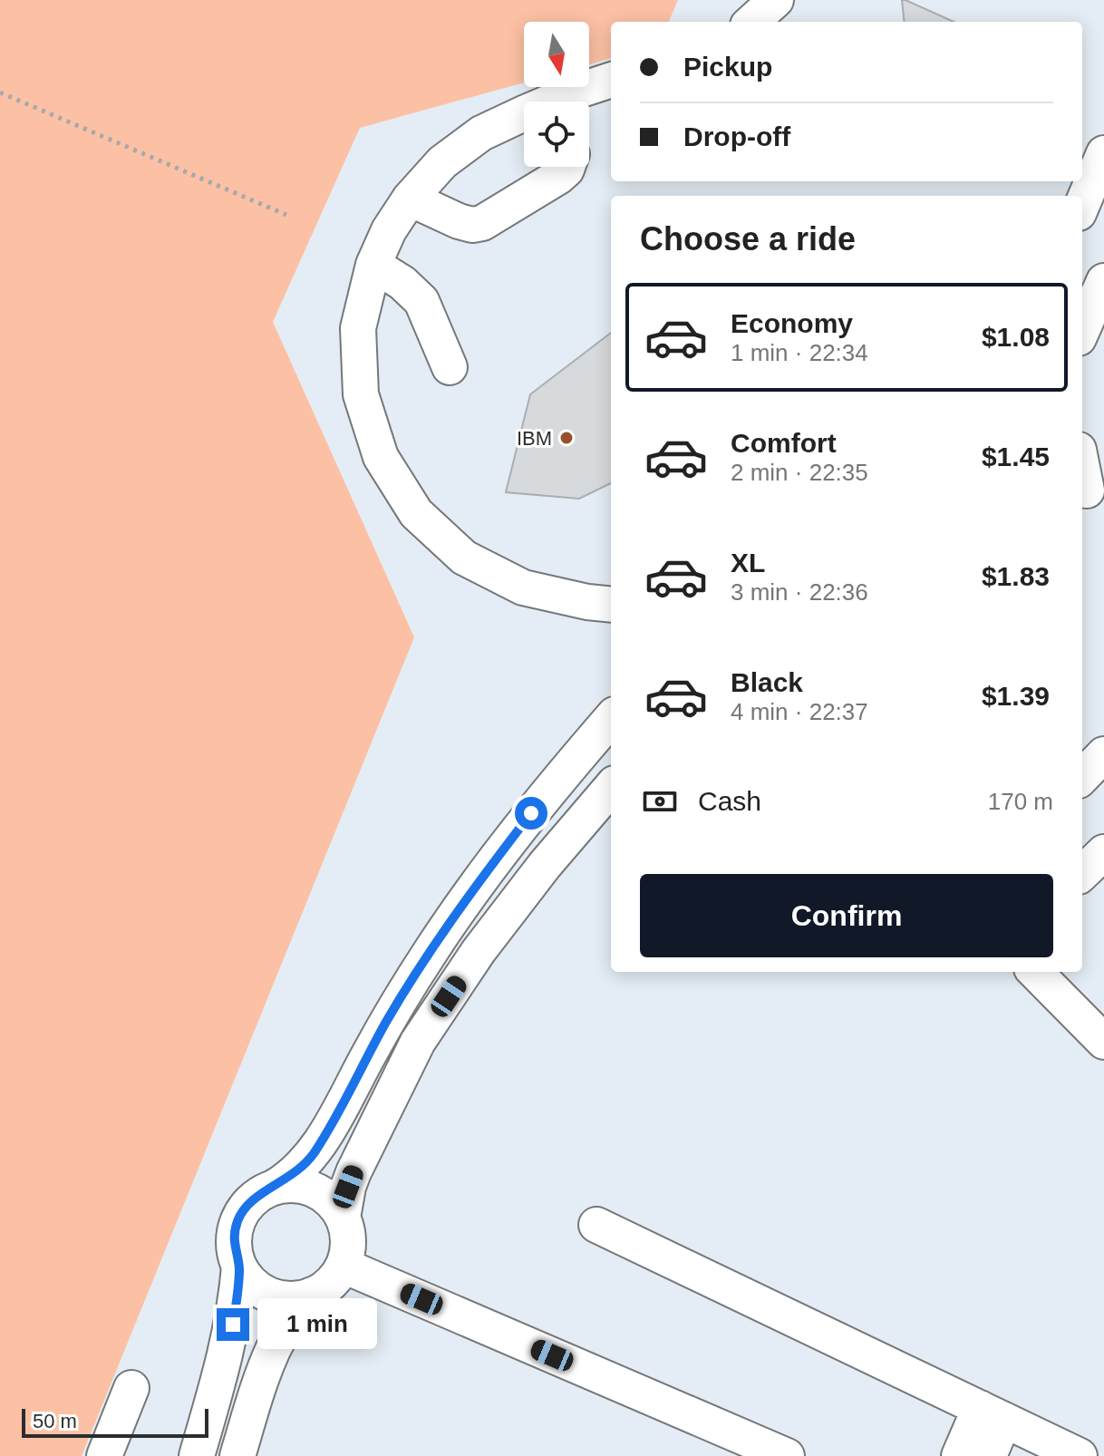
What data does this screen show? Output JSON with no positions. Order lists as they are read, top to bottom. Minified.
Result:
{"places":["IBM"],"scale_bar":"50 m","north":"bottom","page":{"banner":["Pickup","Drop-off"],"heading":"Choose a ride","list":[{"name":"Economy","note":"1 min · 22:34","value":"$1.08"},{"name":"Comfort","note":"2 min · 22:35","value":"$1.45"},{"name":"XL","note":"3 min · 22:36","value":"$1.83"},{"name":"Black","note":"4 min · 22:37","value":"$1.39"}],"pay":["Cash","170 m"],"buttons":"Confirm","bubble":"1 min","scale":"50 m"}}
